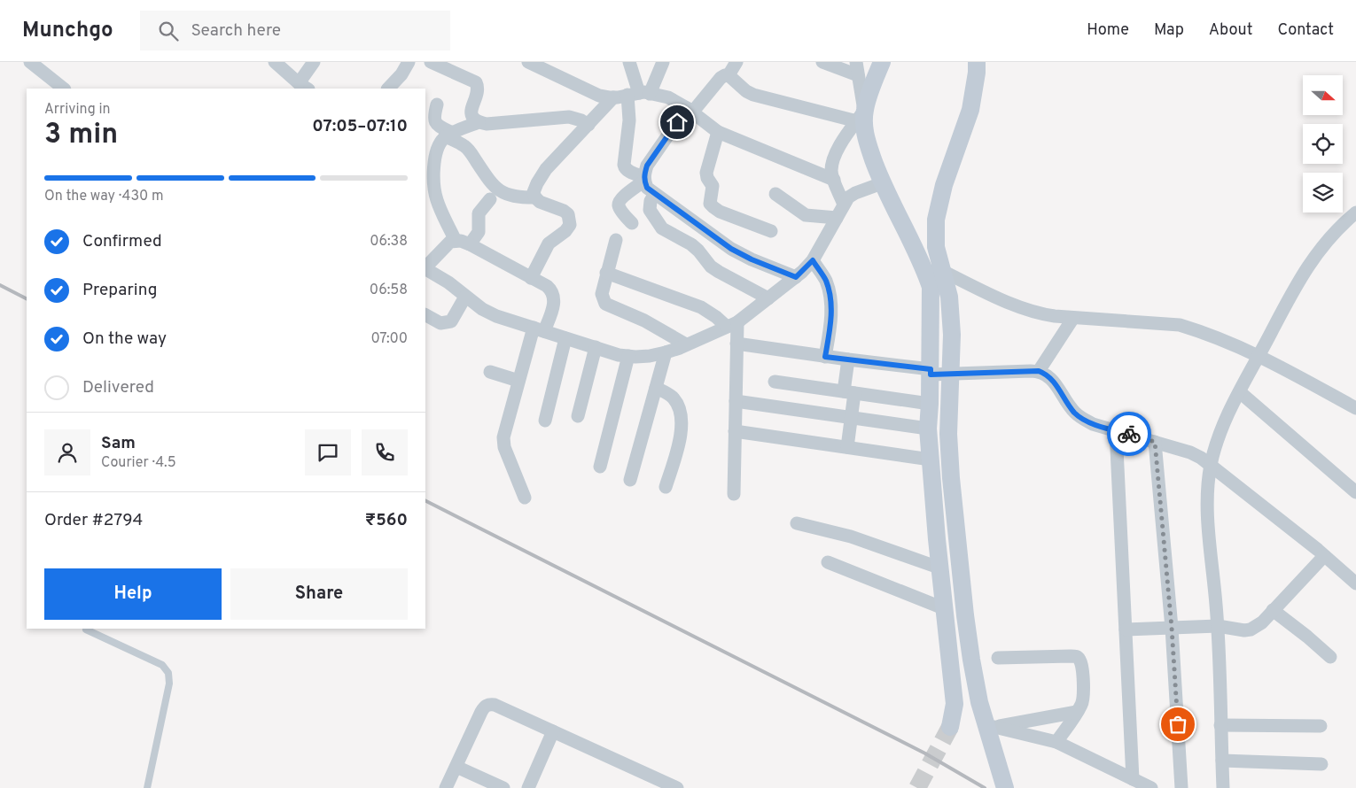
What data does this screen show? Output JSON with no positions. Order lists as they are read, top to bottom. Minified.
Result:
{"north":"right","page":{"header":"Munchgo","search":"Search here","nav":["Home","Map","About","Contact"],"heading":["3 min","Arriving in","07:05–07:10"],"panel":["Sam","Courier · 4.5","Order #2794","₹560"],"bar":"On the way · 430 m","list":[["Confirmed","06:38"],["Preparing","06:58"],["On the way","07:00"],"Delivered"],"buttons":["Help","Share"]}}
